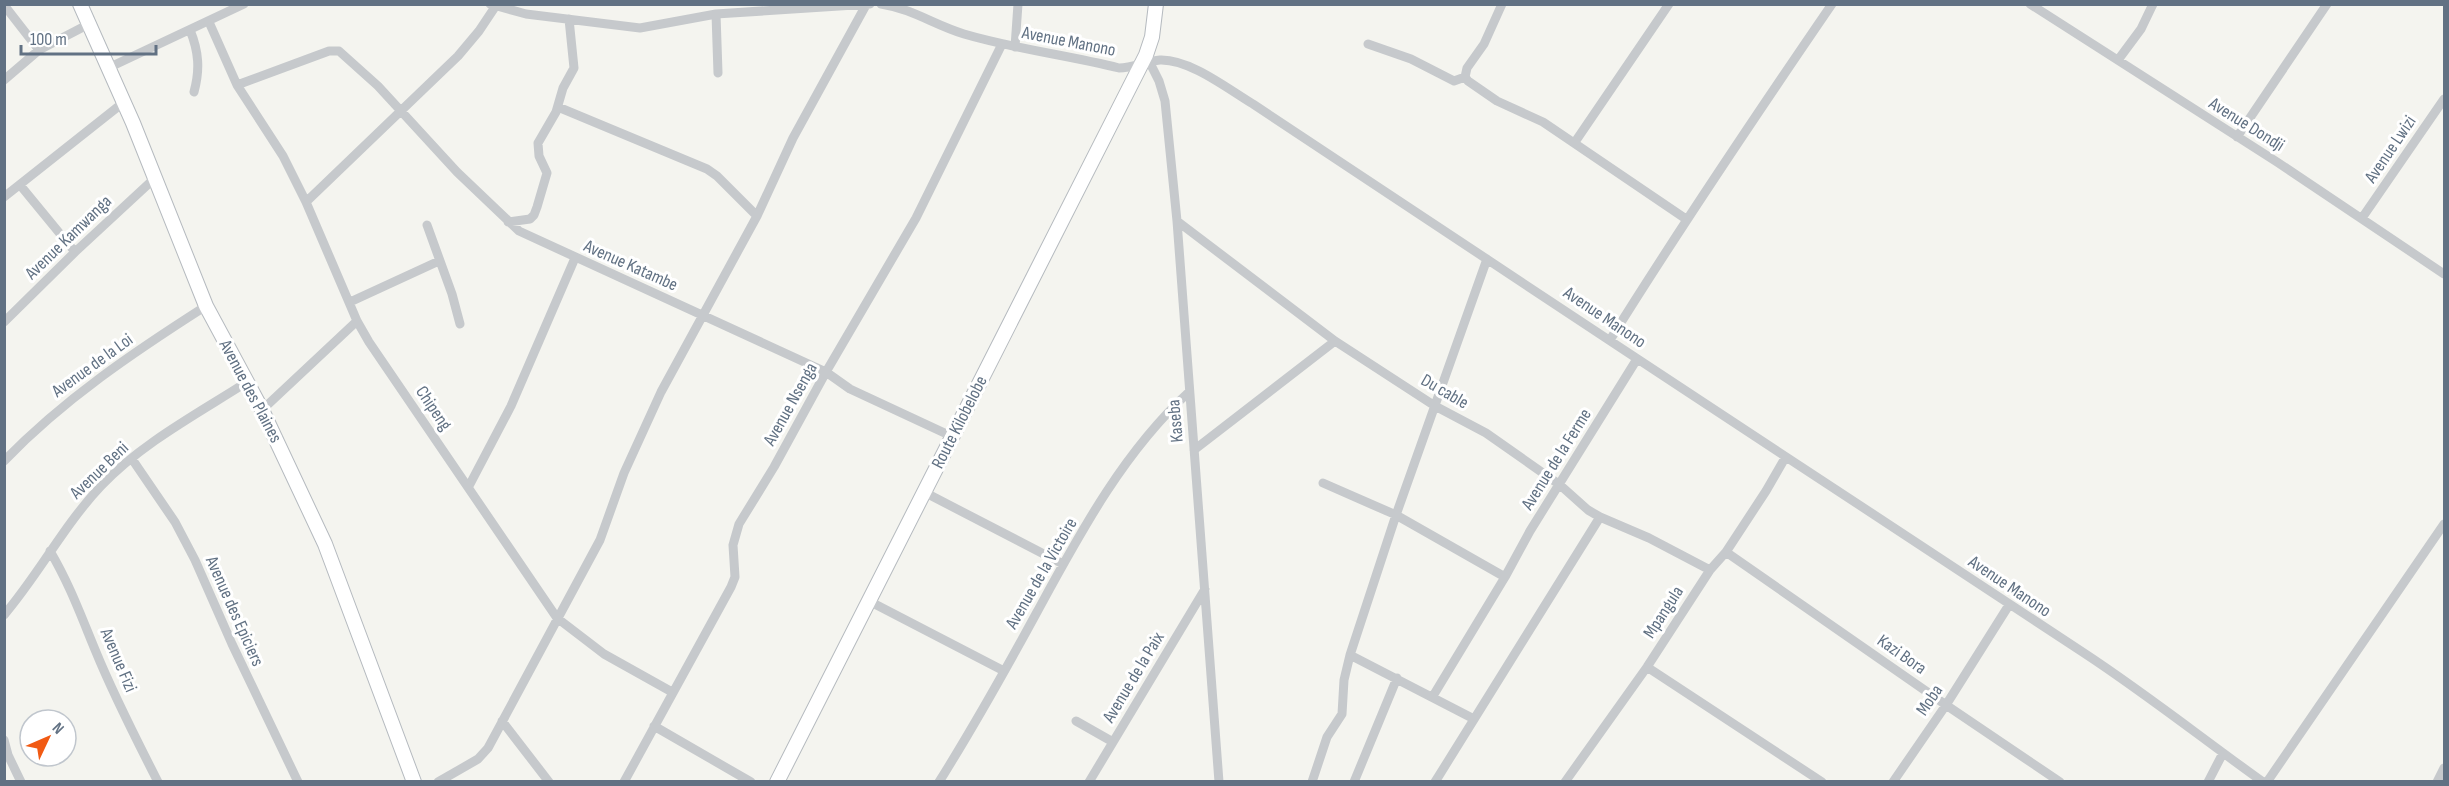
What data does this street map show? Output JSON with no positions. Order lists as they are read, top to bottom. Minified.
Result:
{"streets":{"street":["Avenue Manono","Avenue Dondji","Avenue Lwizi","Avenue Kamwanga","Avenue Katambe","Avenue de la Loi","Avenue des Plaines","Du cable","Avenue Nsenga","Chipeng","Kaseba","Route Kilobelobe","Avenue de la Ferme","Avenue Beni","Avenue de la Victoire","Avenue des Epiciers","Mpangula","Kazi Bora","Avenue Fizi","Avenue de la Paix","Moba"]},"crossings":[["Avenue Manono","Avenue Nsenga"],["Avenue Manono","Kaseba"],["Avenue Manono","Route Kilobelobe"],["Avenue Manono","Avenue de la Ferme"],["Avenue Manono","Mpangula"],["Avenue Manono","Moba"],["Avenue Dondji","Avenue Lwizi"],["Avenue Kamwanga","Avenue des Plaines"],["Avenue Katambe","Avenue Nsenga"],["Avenue Katambe","Chipeng"],["Avenue Katambe","Route Kilobelobe"],["Avenue de la Loi","Avenue des Plaines"],["Avenue des Plaines","Avenue Beni"],["Du cable","Kaseba"],["Du cable","Avenue de la Ferme"],["Du cable","Mpangula"],["Avenue Nsenga","Chipeng"],["Kaseba","Route Kilobelobe"],["Kaseba","Avenue de la Victoire"],["Kaseba","Avenue de la Paix"],["Avenue Beni","Avenue des Epiciers"],["Avenue Beni","Avenue Fizi"],["Mpangula","Kazi Bora"],["Kazi Bora","Moba"]],"scale_bar":"100 m","north":"top right"}
